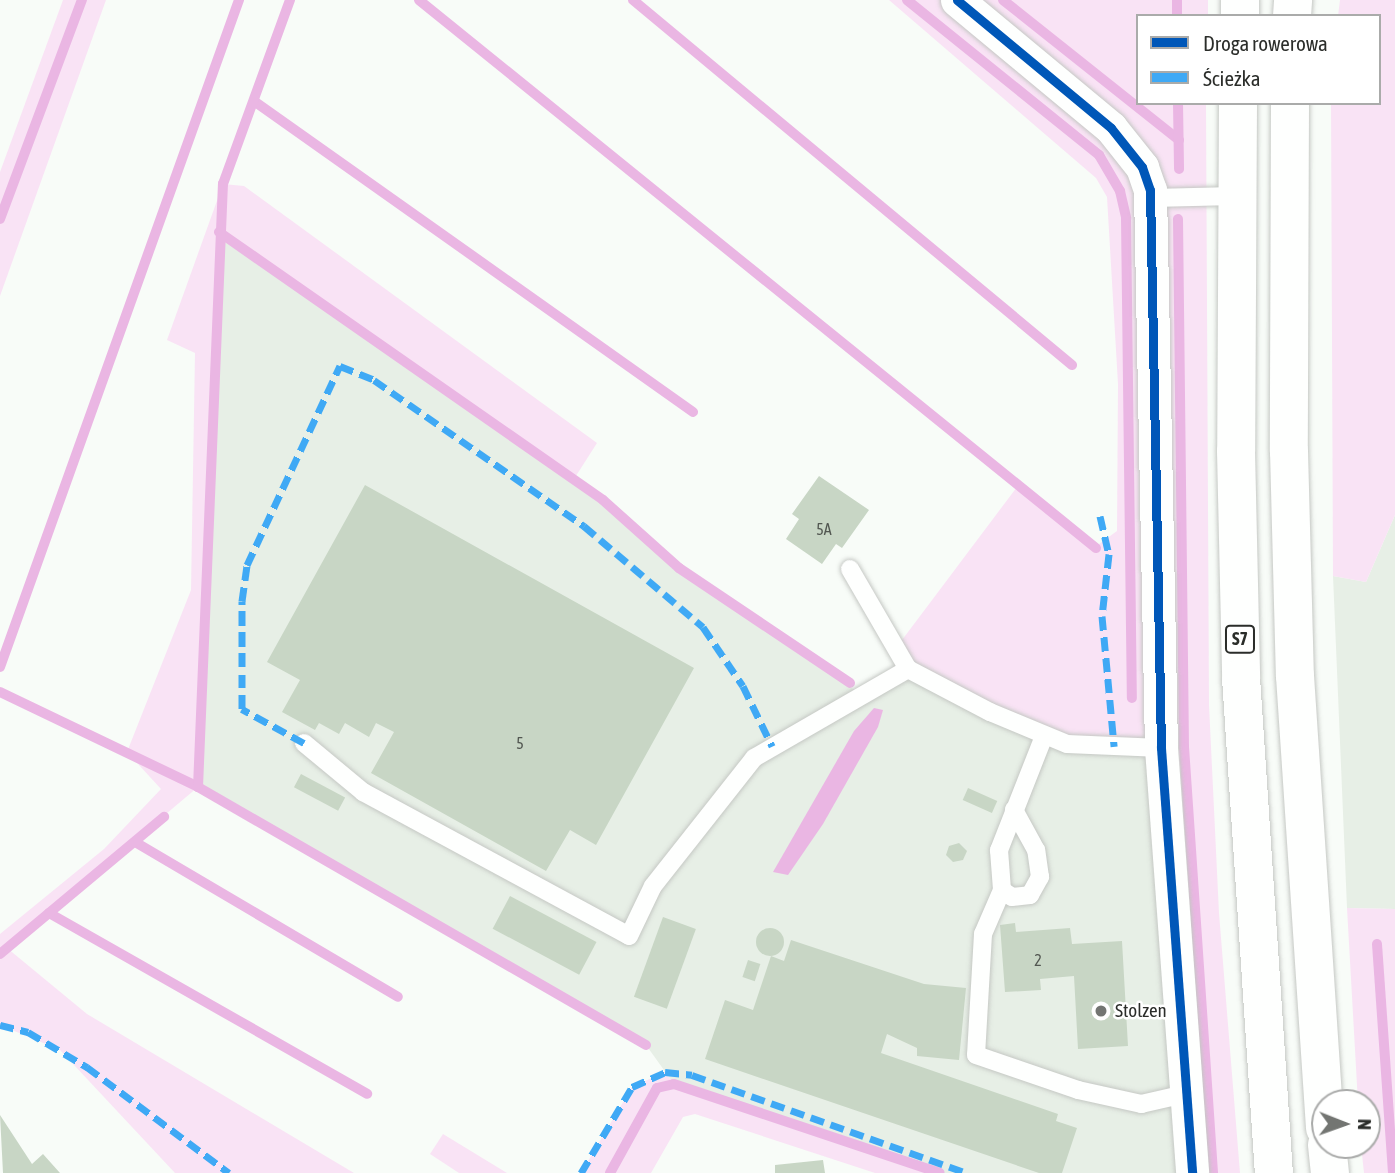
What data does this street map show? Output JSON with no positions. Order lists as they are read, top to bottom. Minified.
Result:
{"streets":{"highway":["S7"]},"places":["Stolzen"],"house_numbers":["5A","5","2"],"legend":["Droga rowerowa","Ścieżka"],"north":"right"}
